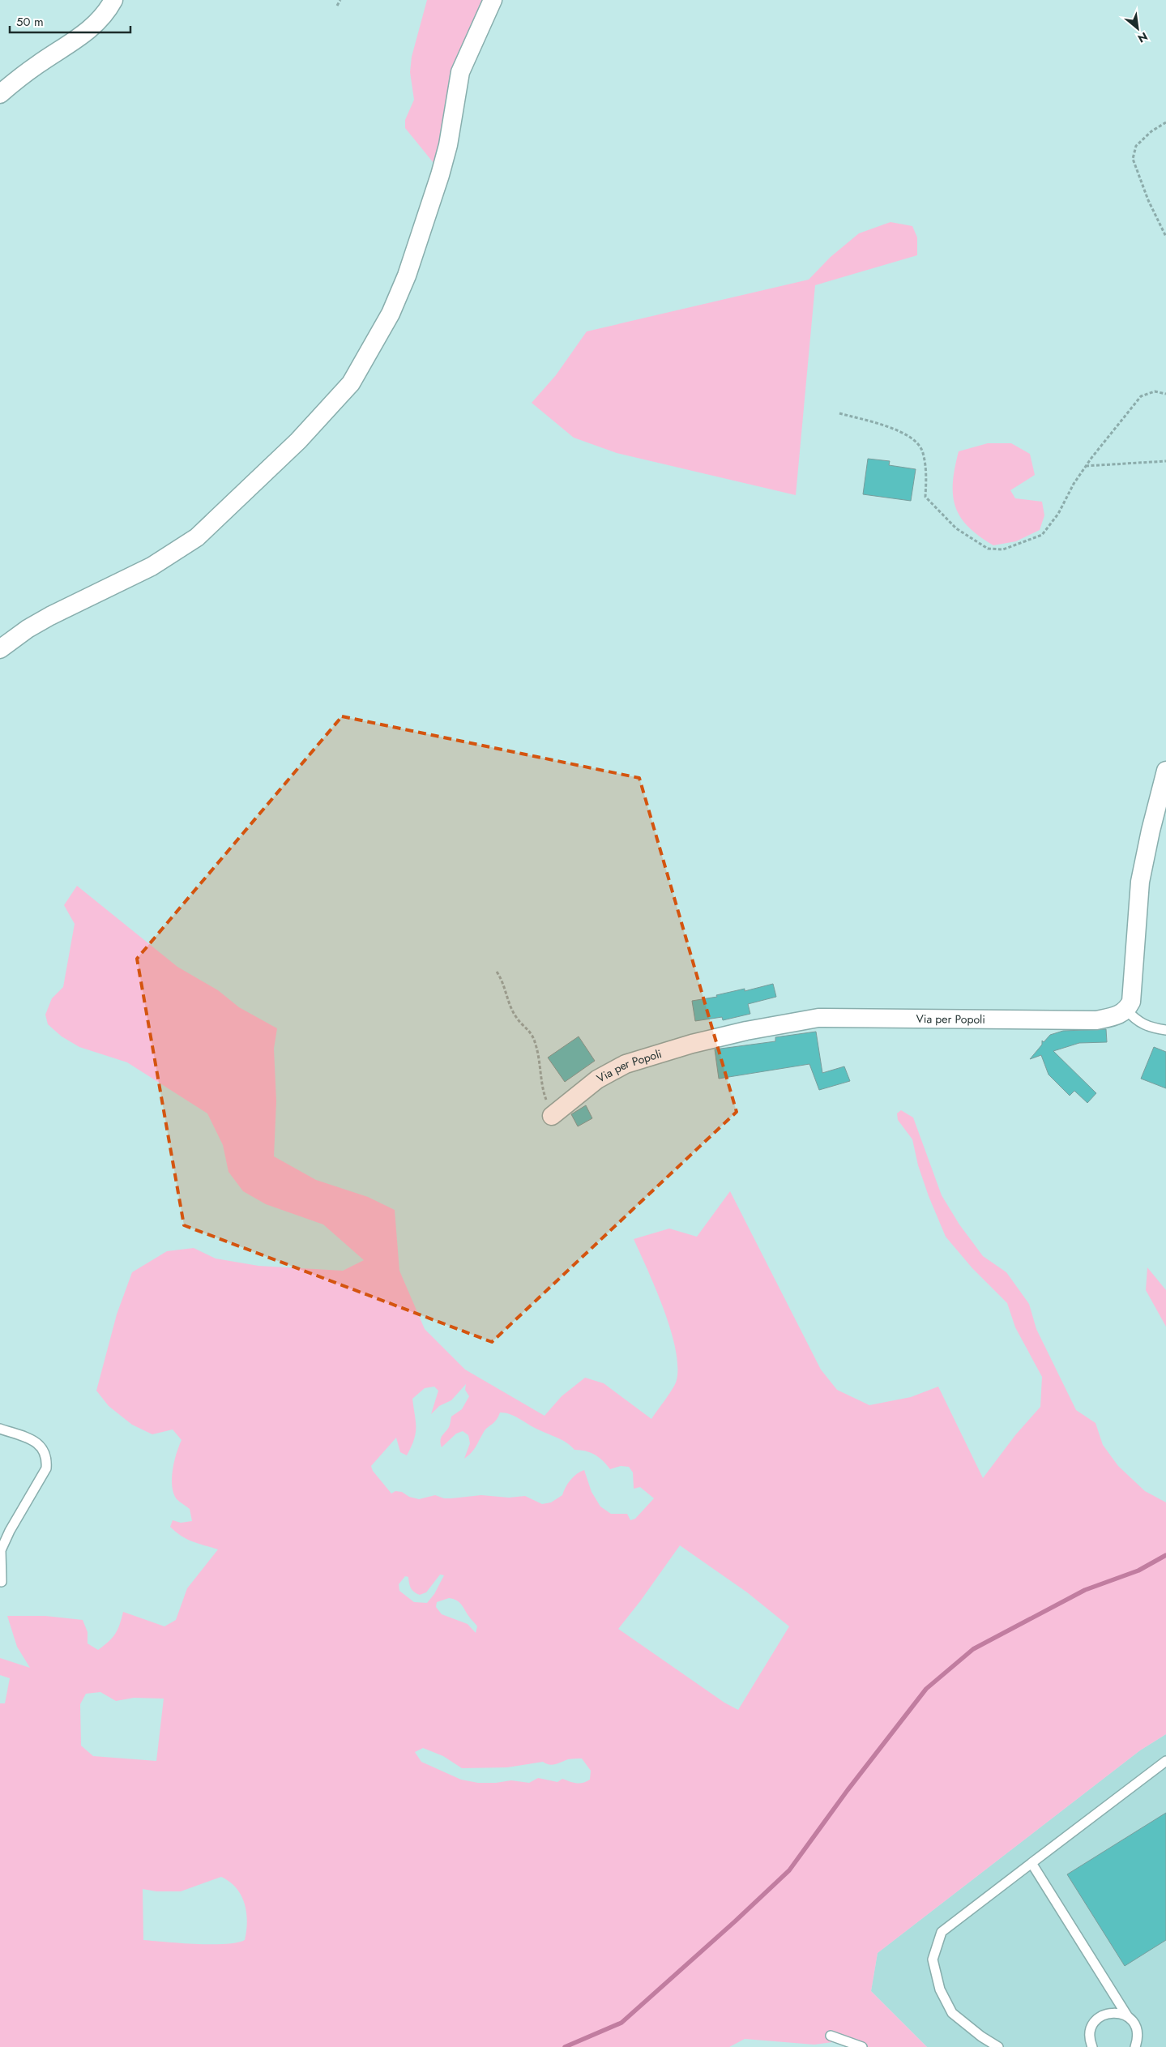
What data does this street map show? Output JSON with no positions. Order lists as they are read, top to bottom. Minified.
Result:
{"streets":{"street":["Via per Popoli"]},"scale_bar":"50 m","north":"bottom right"}
